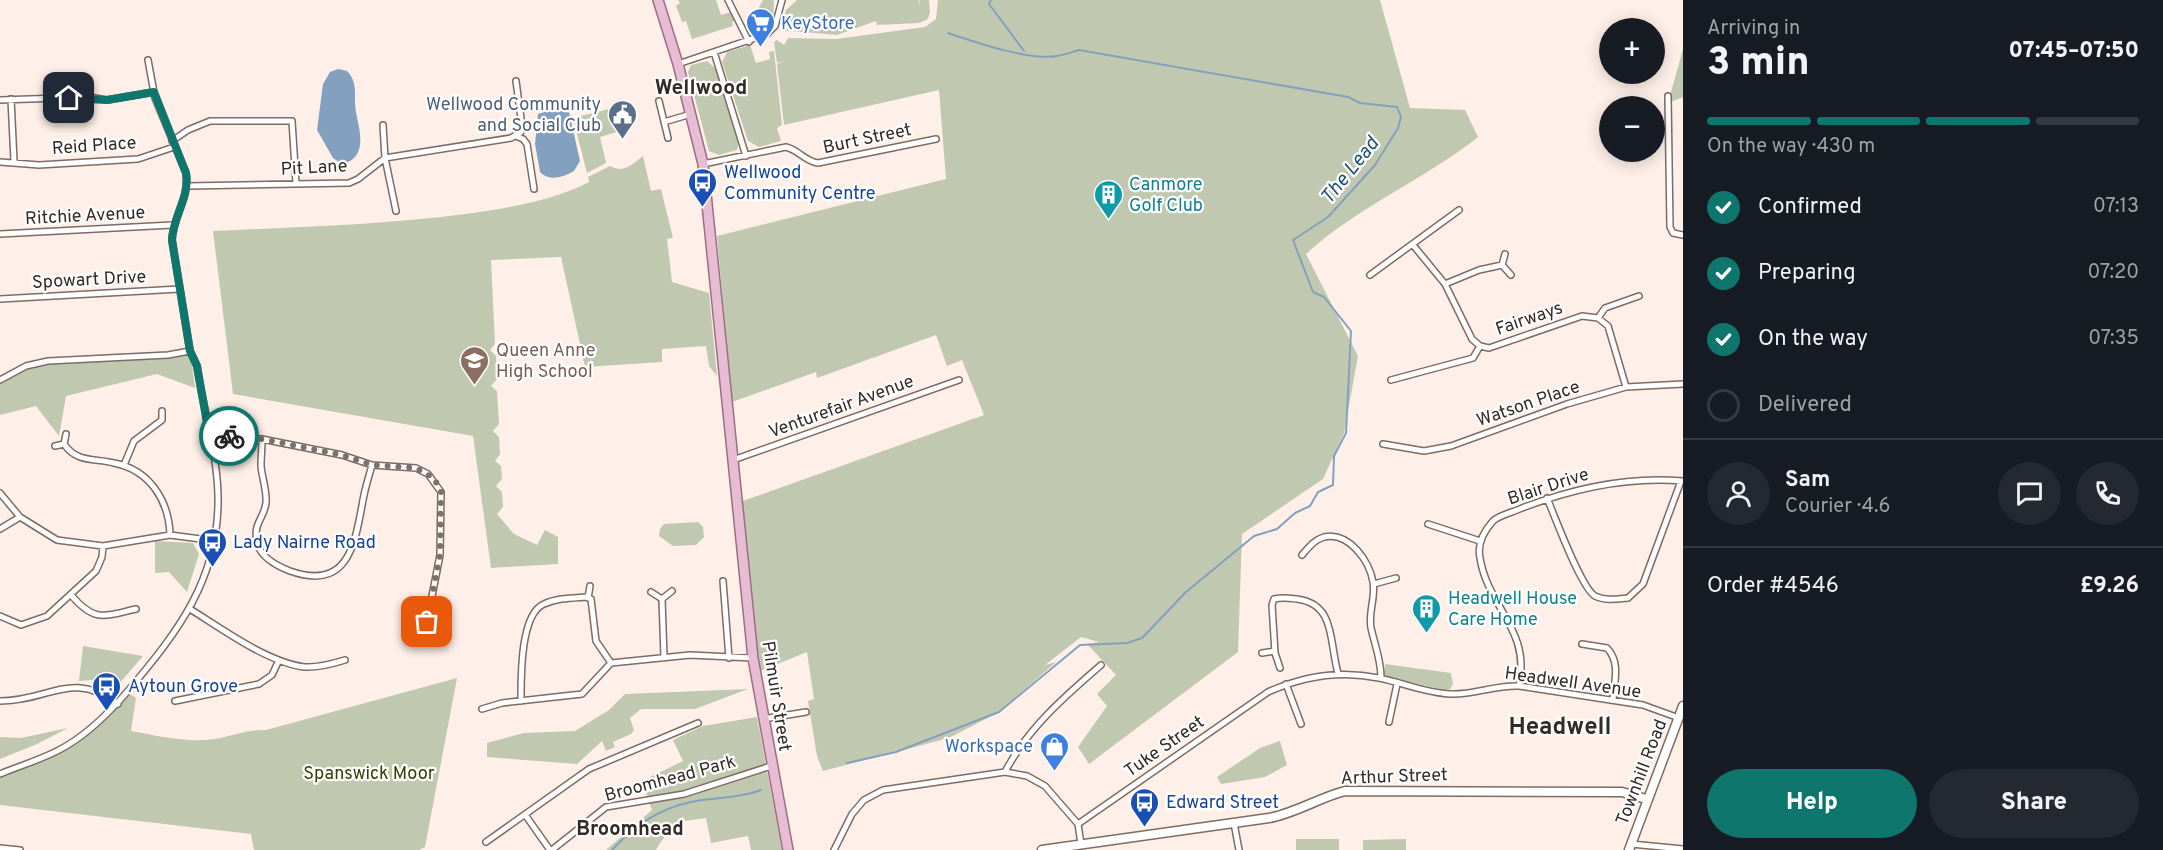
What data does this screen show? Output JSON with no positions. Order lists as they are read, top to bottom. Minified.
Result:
{"streets":{"main road":["Pilmuir Street"],"street":["Burt Street","Reid Place","Pit Lane","Ritchie Avenue","Spowart Drive","Fairways","Watson Place","Venturefair Avenue","Blair Drive","Headwell Avenue","Tuke Street","Townhill Road","Arthur Street","Broomhead Park"]},"crossings":[["Burt Street","Pilmuir Street"],["Reid Place","Pit Lane"],["Venturefair Avenue","Pilmuir Street"],["Headwell Avenue","Tuke Street"],["Headwell Avenue","Townhill Road"],["Pilmuir Street","Broomhead Park"],["Townhill Road","Arthur Street"]],"districts":["Wellwood","Headwell","Broomhead"],"water":["The Lead"],"parks":["Spanswick Moor"],"places":{"supermarket":["KeyStore"],"public building":["Wellwood Community and Social Club"],"bus stop":["Wellwood Community Centre","Lady Nairne Road","Aytoun Grove","Edward Street"],"building":["Canmore Golf Club","Headwell House Care Home"],"school or university":["Queen Anne High School"],"shop":["Workspace"]},"page":{"heading":["3 min","Arriving in","07:45–07:50"],"panel":["Sam","Courier · 4.6","Order #4546","£9.26"],"map_buttons":["+","−"],"bar":"On the way · 430 m","list":[["Confirmed","07:13"],["Preparing","07:20"],["On the way","07:35"],"Delivered"],"buttons":["Help","Share"]}}
